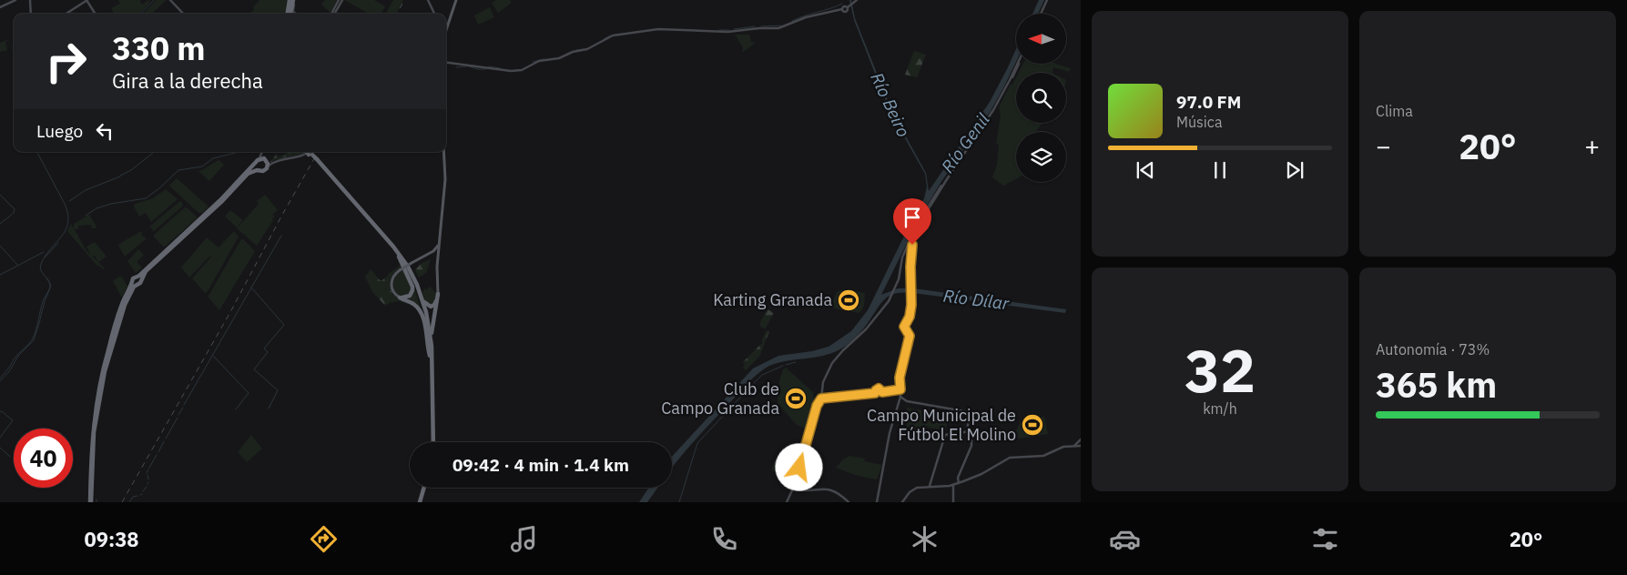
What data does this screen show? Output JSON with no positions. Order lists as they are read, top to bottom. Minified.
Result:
{"water":["Río Beiro","Río Genil","Río Dílar"],"places":{"sports":["Karting Granada","Club de Campo Granada","Campo Municipal de Fútbol El Molino"]},"north":"left","page":{"tile":["Clima",["32","km/h"],["Autonomía · 73%","365 km"]],"turn":["330 m","Gira a la derecha"],"song":["97.0 FM","Música"],"then":"Luego","heat":["−","20°","+"],"limit":"40","trip":"09:42 · 4 min · 1.4 km","tabs":["09:38","20°"]}}
